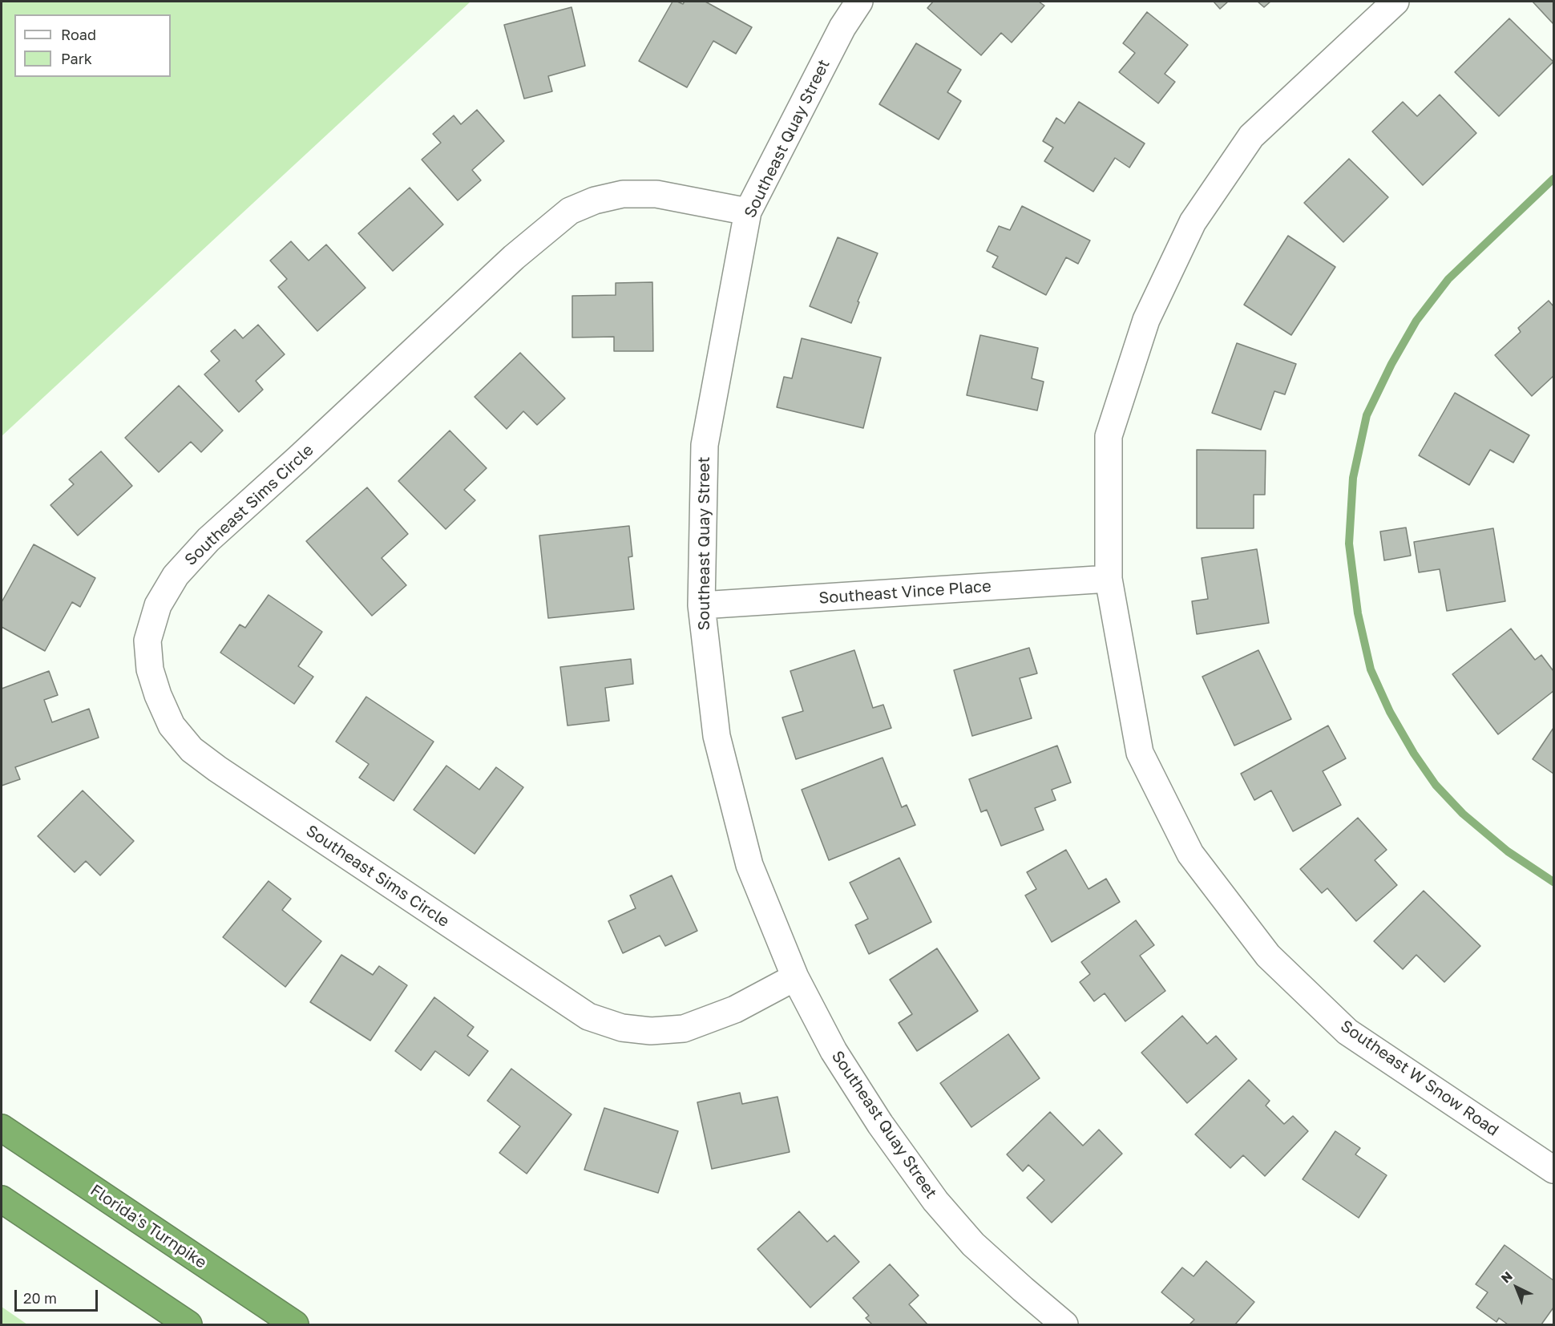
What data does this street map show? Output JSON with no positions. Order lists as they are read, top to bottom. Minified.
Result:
{"streets":{"highway":["Florida's Turnpike"],"street":["Southeast Quay Street","Southeast Sims Circle","Southeast Vince Place","Southeast W Snow Road"]},"crossings":[["Southeast Quay Street","Southeast Sims Circle"],["Southeast Quay Street","Southeast Vince Place"],["Southeast Vince Place","Southeast W Snow Road"]],"legend":["Road","Park"],"scale_bar":"20 m","north":"top left"}
